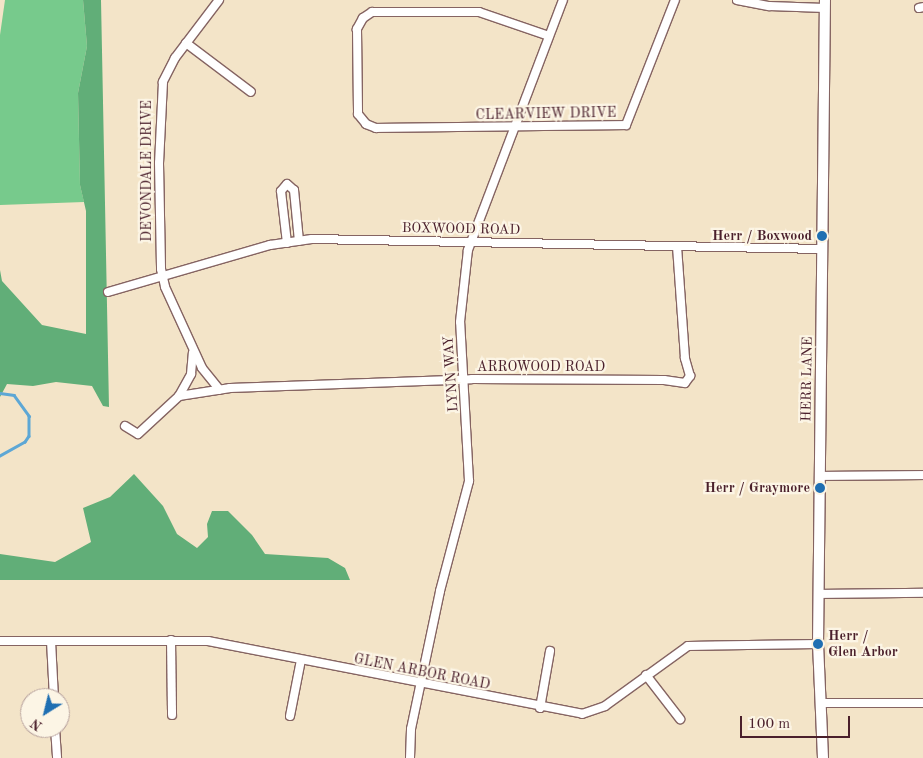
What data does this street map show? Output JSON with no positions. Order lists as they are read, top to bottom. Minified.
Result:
{"streets":{"main road":["HERR LANE"],"street":["CLEARVIEW DRIVE","DEVONDALE DRIVE","BOXWOOD ROAD","ARROWOOD ROAD","LYNN WAY","GLEN ARBOR ROAD"]},"crossings":[["CLEARVIEW DRIVE","LYNN WAY"],["DEVONDALE DRIVE","BOXWOOD ROAD"],["DEVONDALE DRIVE","ARROWOOD ROAD"],["BOXWOOD ROAD","ARROWOOD ROAD"],["BOXWOOD ROAD","LYNN WAY"],["BOXWOOD ROAD","HERR LANE"],["ARROWOOD ROAD","LYNN WAY"],["LYNN WAY","GLEN ARBOR ROAD"],["HERR LANE","GLEN ARBOR ROAD"]],"places":["Herr / Boxwood","Herr / Graymore","Herr / Glen Arbor"],"scale_bar":"100 m","north":"bottom left"}
